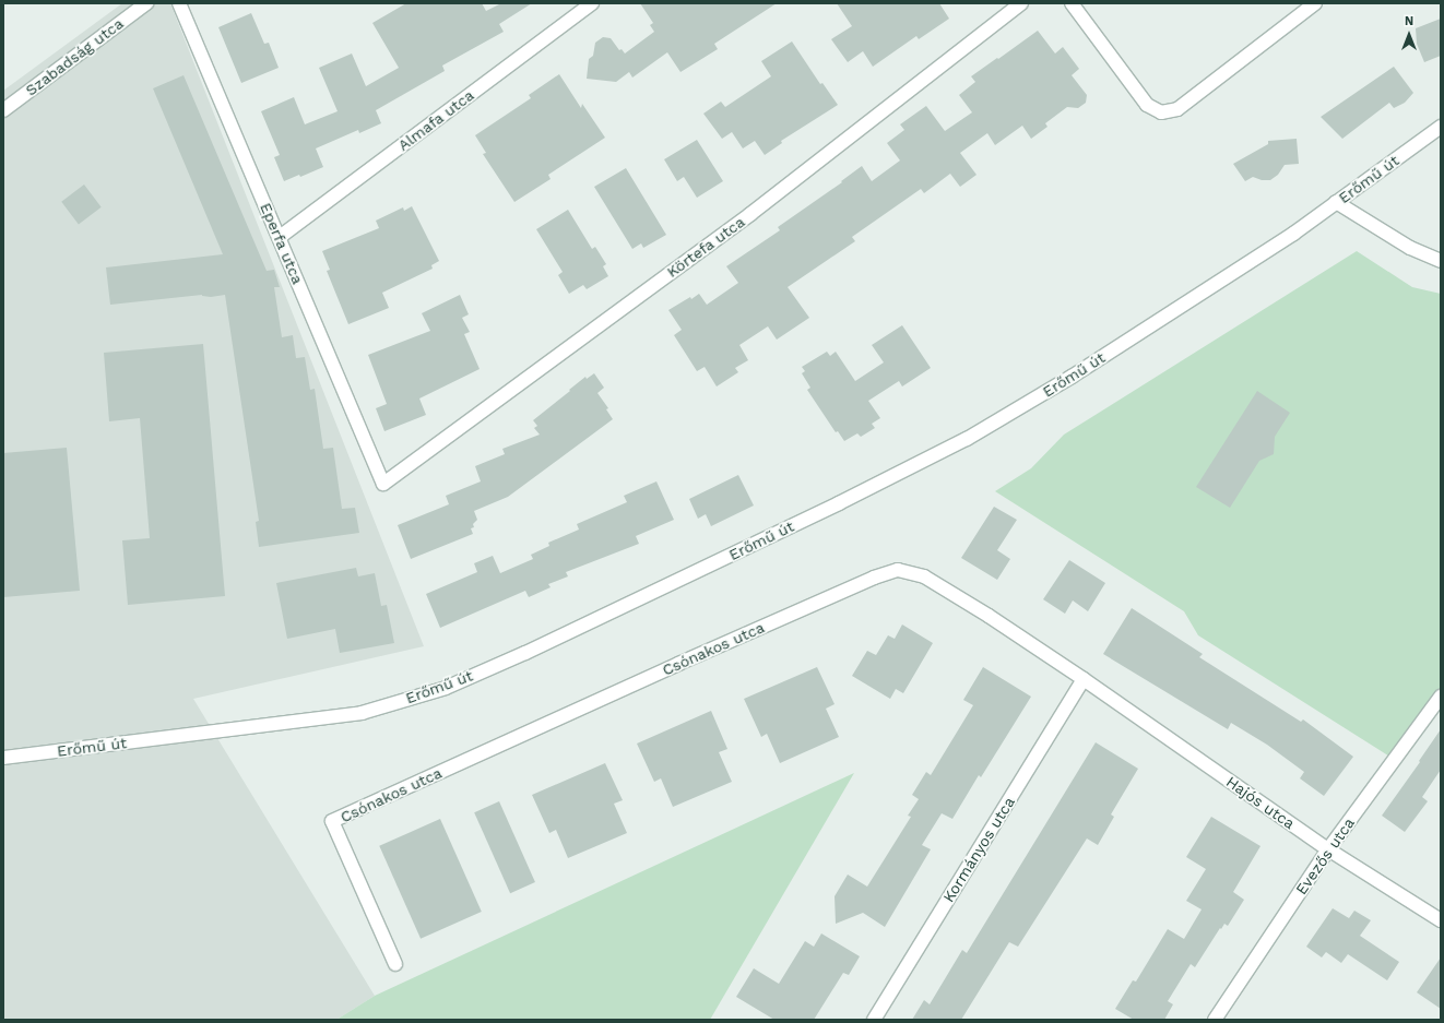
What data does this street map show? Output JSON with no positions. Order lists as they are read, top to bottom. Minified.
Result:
{"streets":{"street":["Szabadság utca","Almafa utca","Erőmű út","Eperfa utca","Körtefa utca","Csónakos utca","Hajós utca","Kormányos utca","Evezős utca"]},"crossings":[["Almafa utca","Eperfa utca"],["Eperfa utca","Körtefa utca"],["Csónakos utca","Hajós utca"],["Csónakos utca","Kormányos utca"],["Hajós utca","Kormányos utca"],["Hajós utca","Evezős utca"]],"north":"top"}
